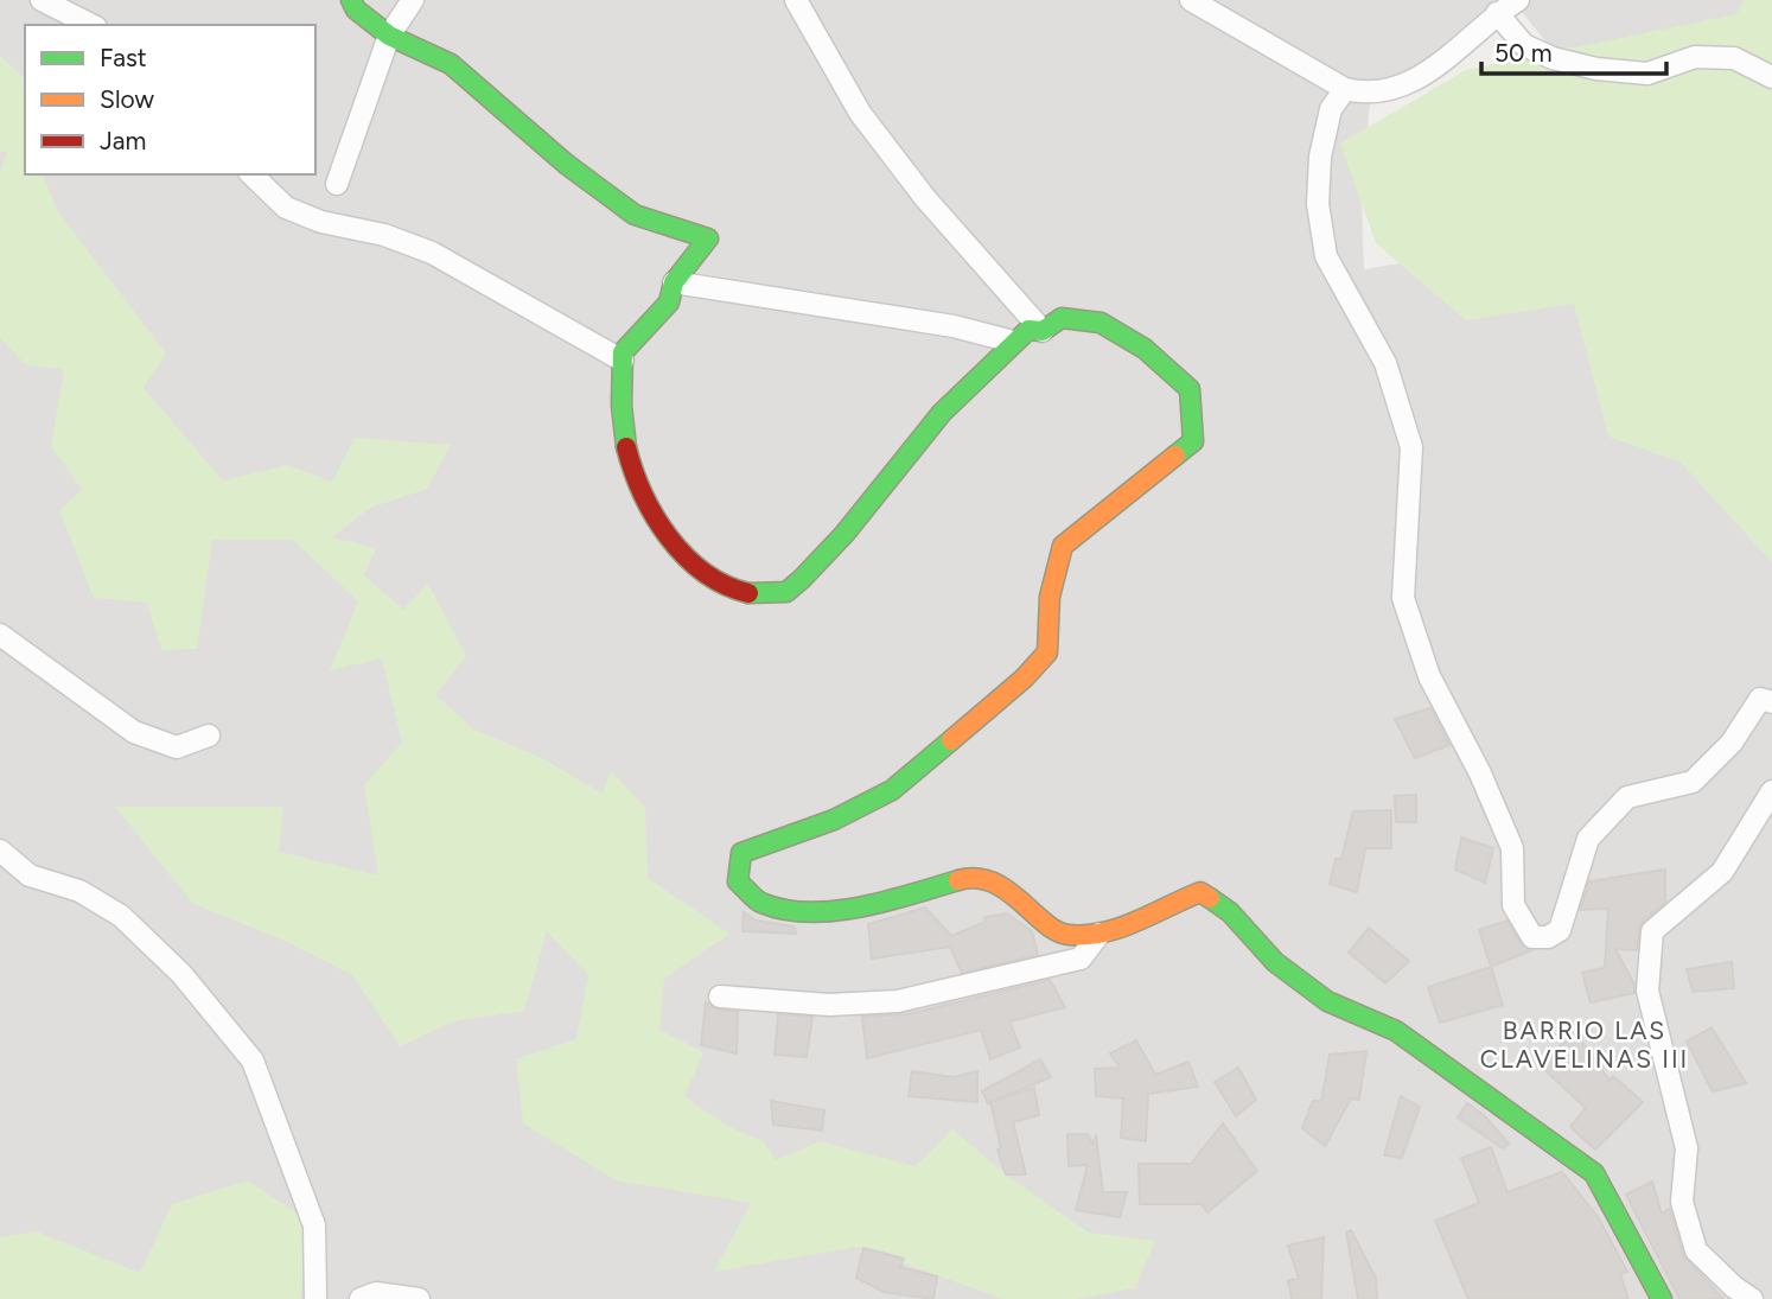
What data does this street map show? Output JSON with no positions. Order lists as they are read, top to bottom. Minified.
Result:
{"districts":["BARRIO LAS CLAVELINAS III"],"legend":["Fast","Slow","Jam"],"scale_bar":"50 m"}
